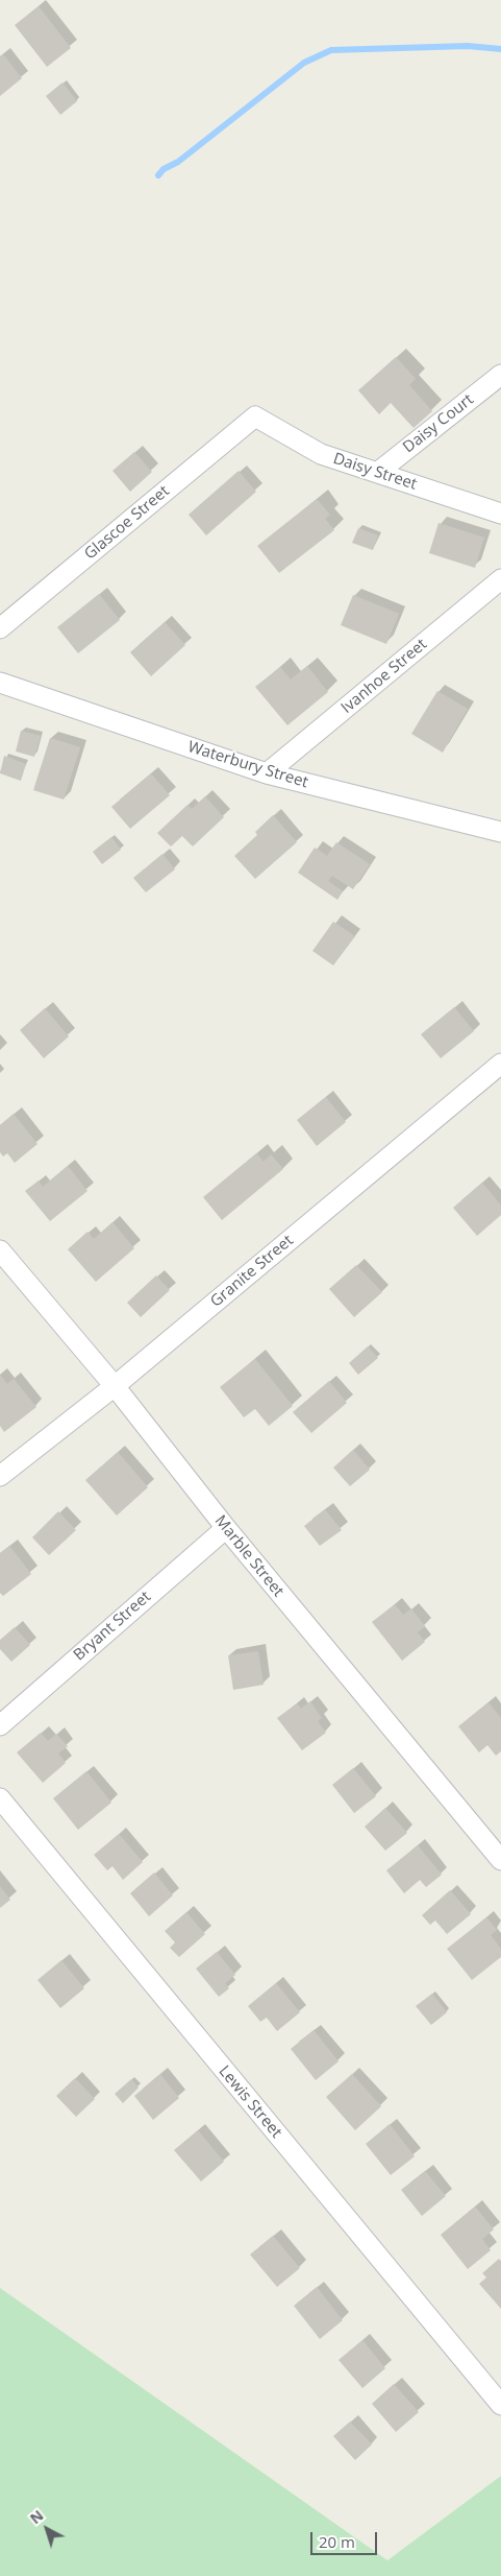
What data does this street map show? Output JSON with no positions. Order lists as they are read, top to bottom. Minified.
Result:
{"streets":{"street":["Daisy Court","Daisy Street","Glascoe Street","Ivanhoe Street","Waterbury Street","Granite Street","Marble Street","Bryant Street","Lewis Street"]},"crossings":[["Daisy Court","Daisy Street"],["Daisy Street","Glascoe Street"],["Ivanhoe Street","Waterbury Street"],["Granite Street","Marble Street"],["Marble Street","Bryant Street"]],"scale_bar":"20 m","north":"top left"}
